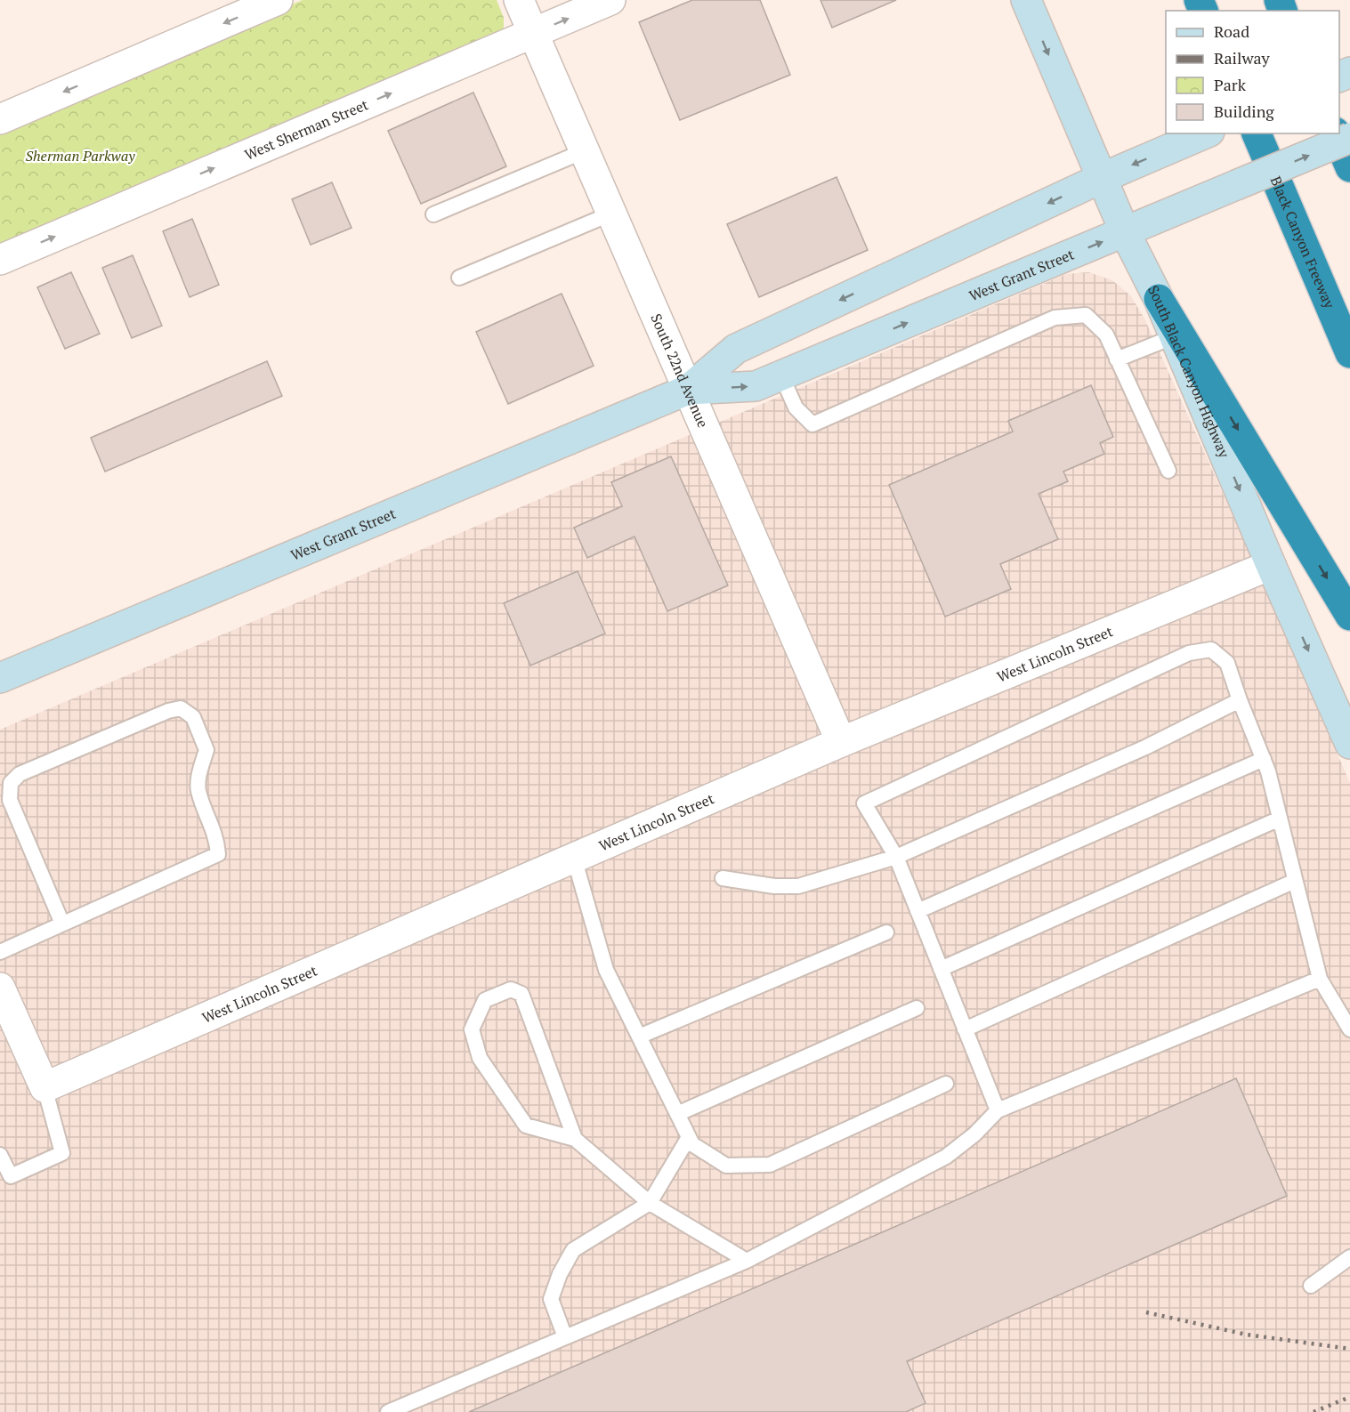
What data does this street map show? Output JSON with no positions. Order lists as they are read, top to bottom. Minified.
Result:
{"streets":{"highway":["Black Canyon Freeway"],"main road":["West Grant Street","South Black Canyon Highway"],"street":["West Sherman Street","South 22nd Avenue","West Lincoln Street"]},"crossings":[["West Sherman Street","South 22nd Avenue"],["West Grant Street","South 22nd Avenue"],["West Grant Street","South Black Canyon Highway"],["South 22nd Avenue","West Lincoln Street"],["South Black Canyon Highway","West Lincoln Street"]],"one_way":["South Black Canyon Highway"],"parks":["Sherman Parkway"],"legend":["Road","Railway","Park","Building"]}
